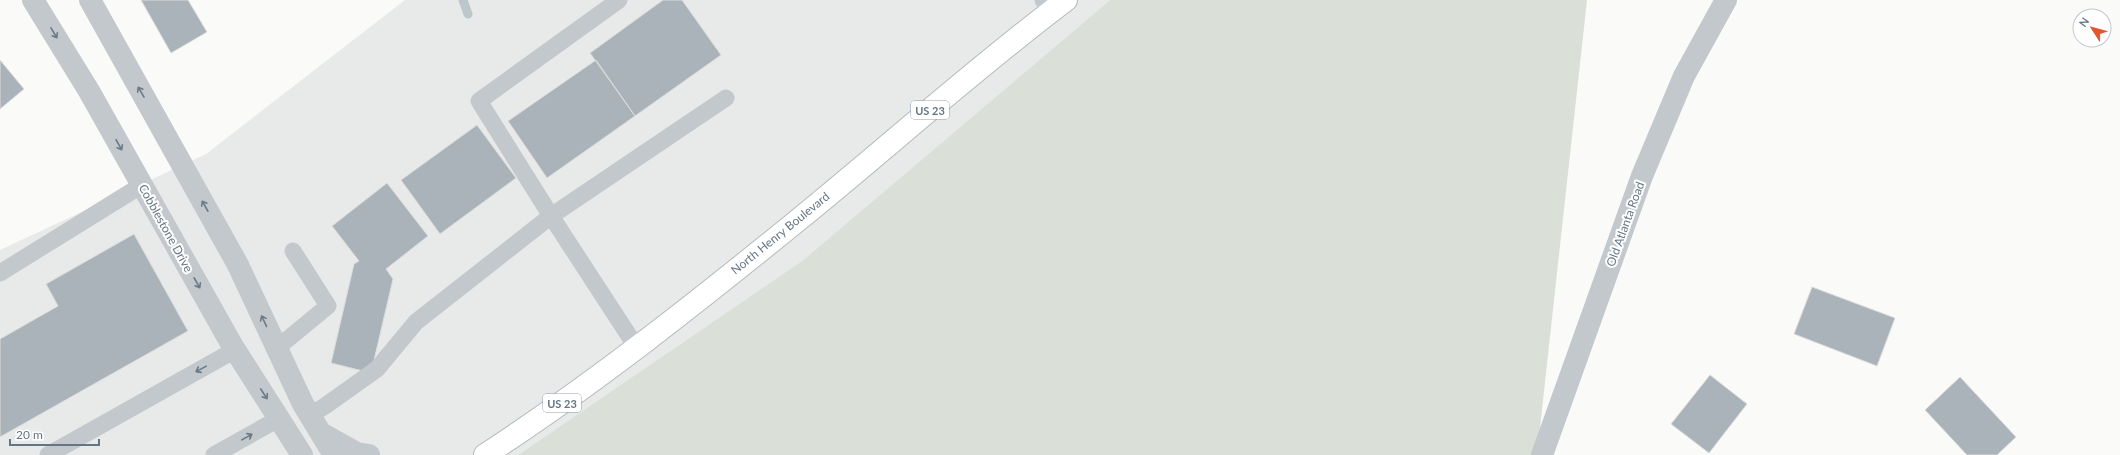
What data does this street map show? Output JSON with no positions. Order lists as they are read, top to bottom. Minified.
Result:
{"streets":{"highway":["US 23","North Henry Boulevard"],"street":["Old Atlanta Road","Cobblestone Drive"]},"scale_bar":"20 m","north":"top left"}
